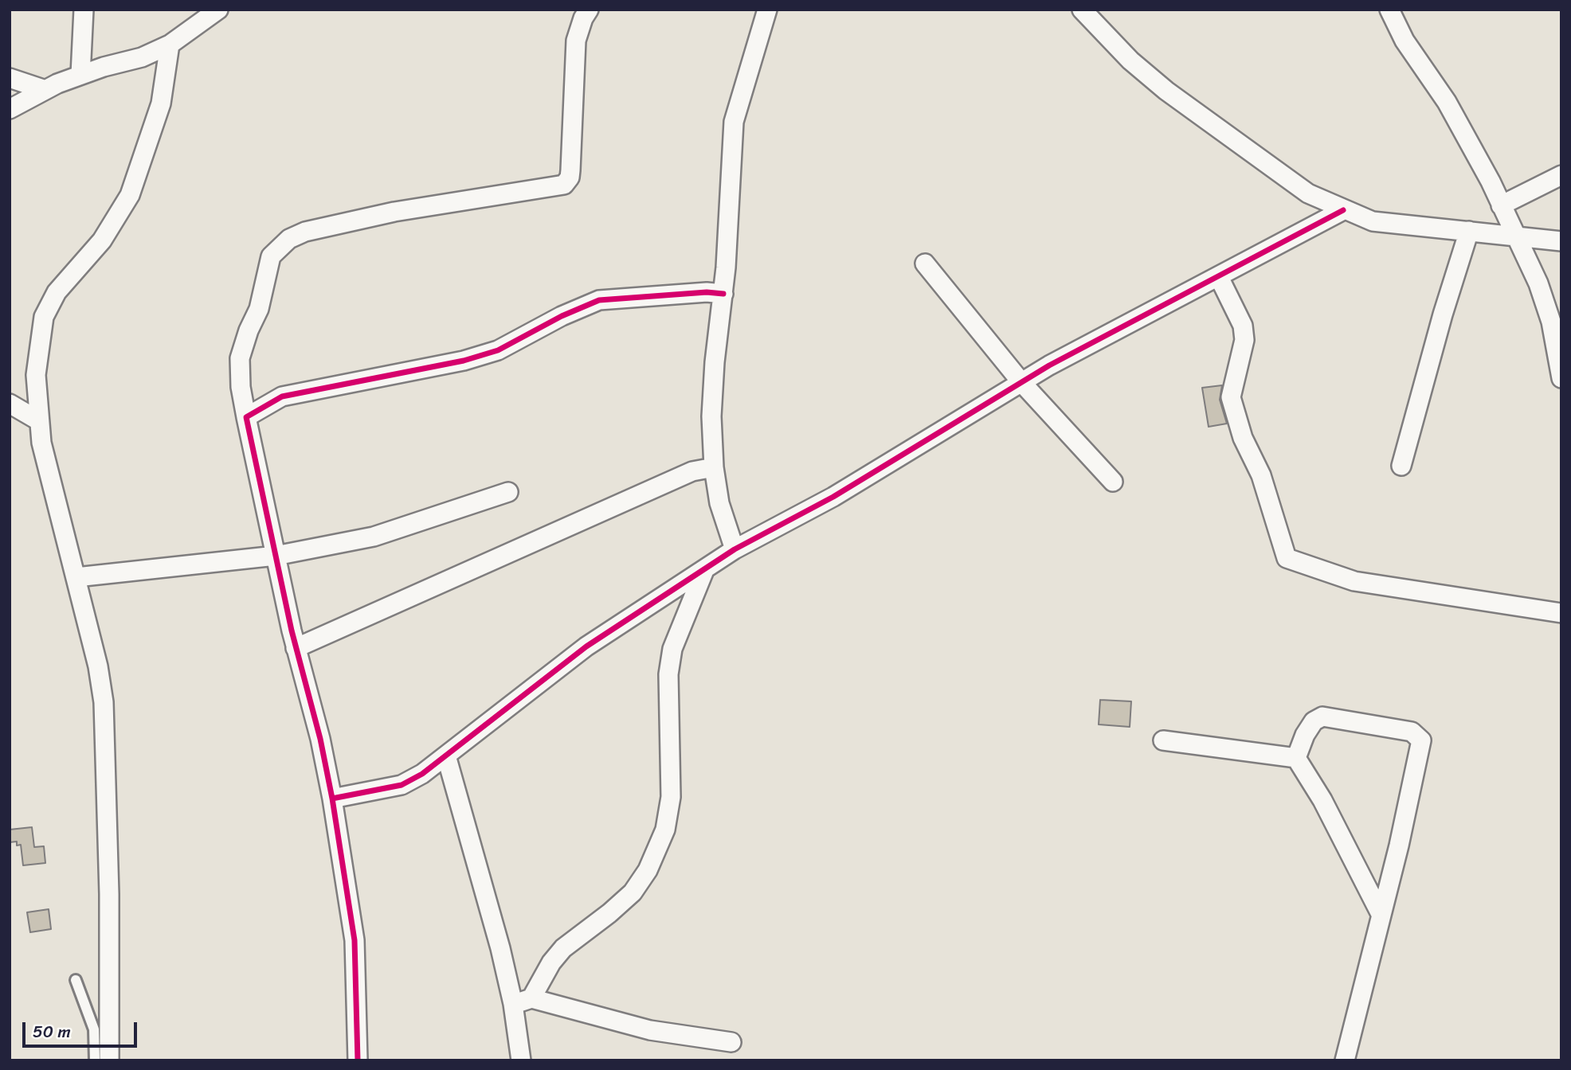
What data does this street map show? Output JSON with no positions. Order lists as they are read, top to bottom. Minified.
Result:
{"scale_bar":"50 m"}
